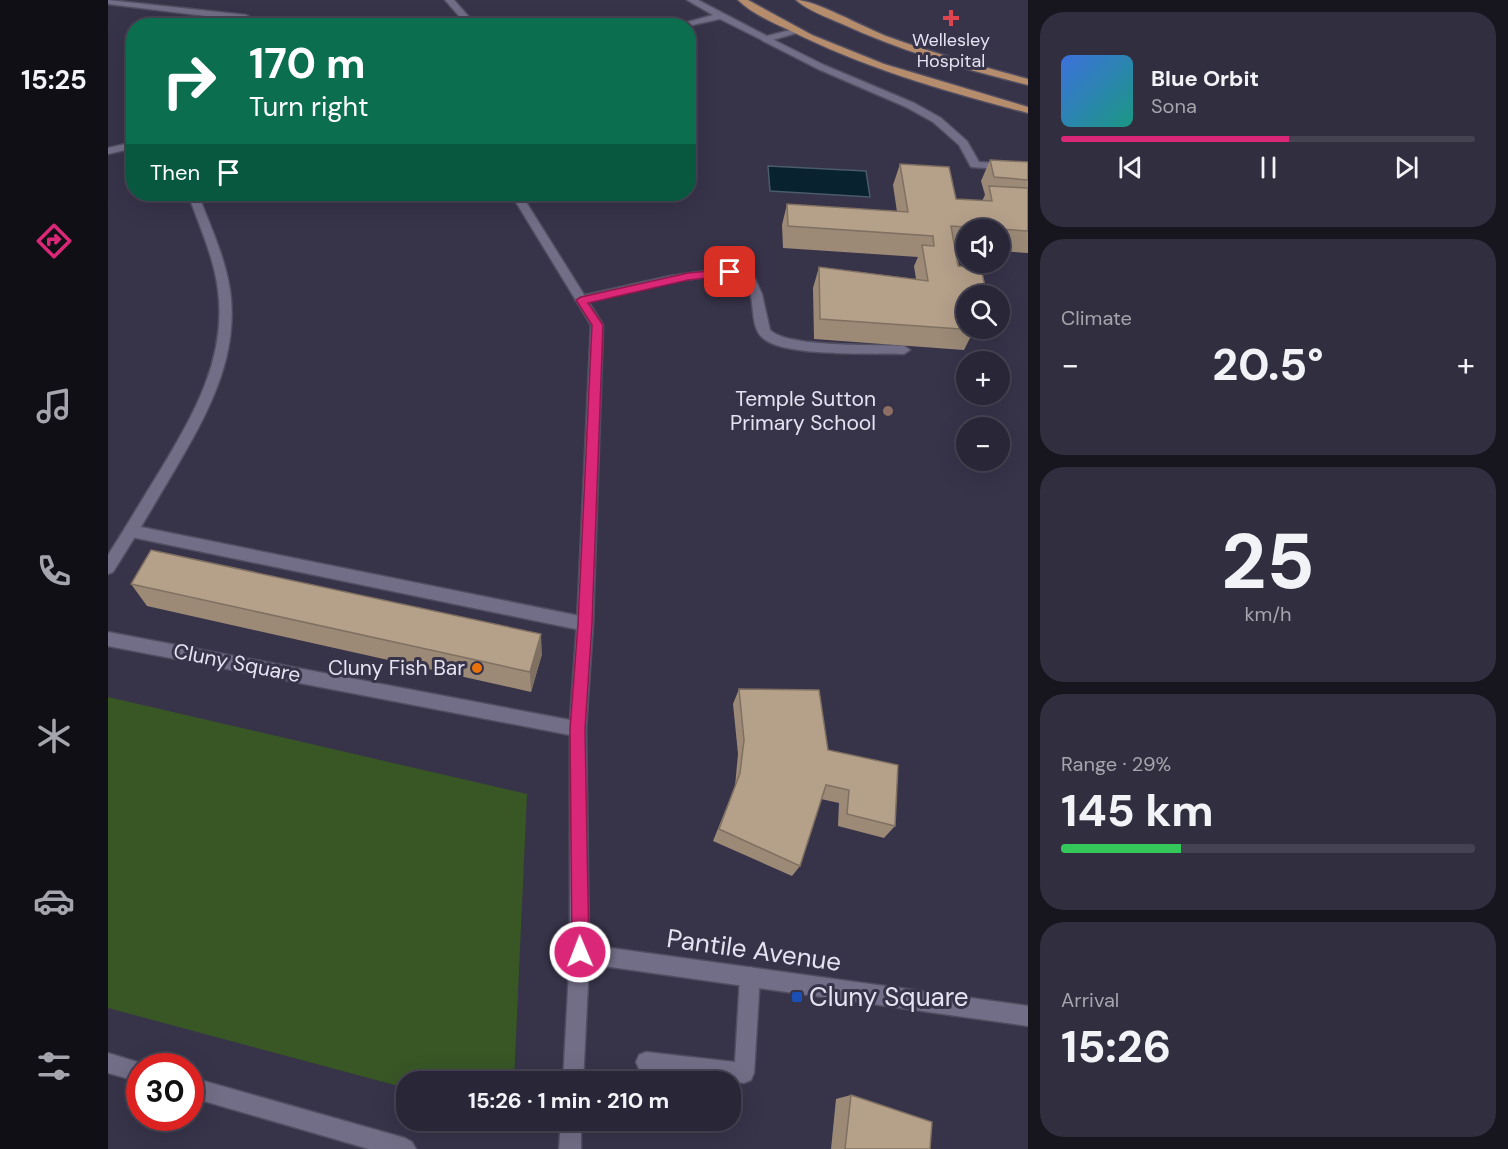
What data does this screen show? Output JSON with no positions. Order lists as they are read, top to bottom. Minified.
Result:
{"streets":{"street":["Cluny Square","Pantile Avenue"]},"places":{"health":["Wellesley Hospital"],"other":["Temple Sutton Primary School","Cluny Fish Bar"],"transit":["Cluny Square"]},"page":{"tabs":"15:25","turn":["170 m","Turn right"],"song":["Blue Orbit","Sona"],"then":"Then","map_buttons":["+","−"],"tile":["Climate",["25","km/h"],["Range · 29%","145 km"],["Arrival","15:26"]],"heat":["−","20.5°","+"],"limit":"30","trip":"15:26 · 1 min · 210 m"}}
